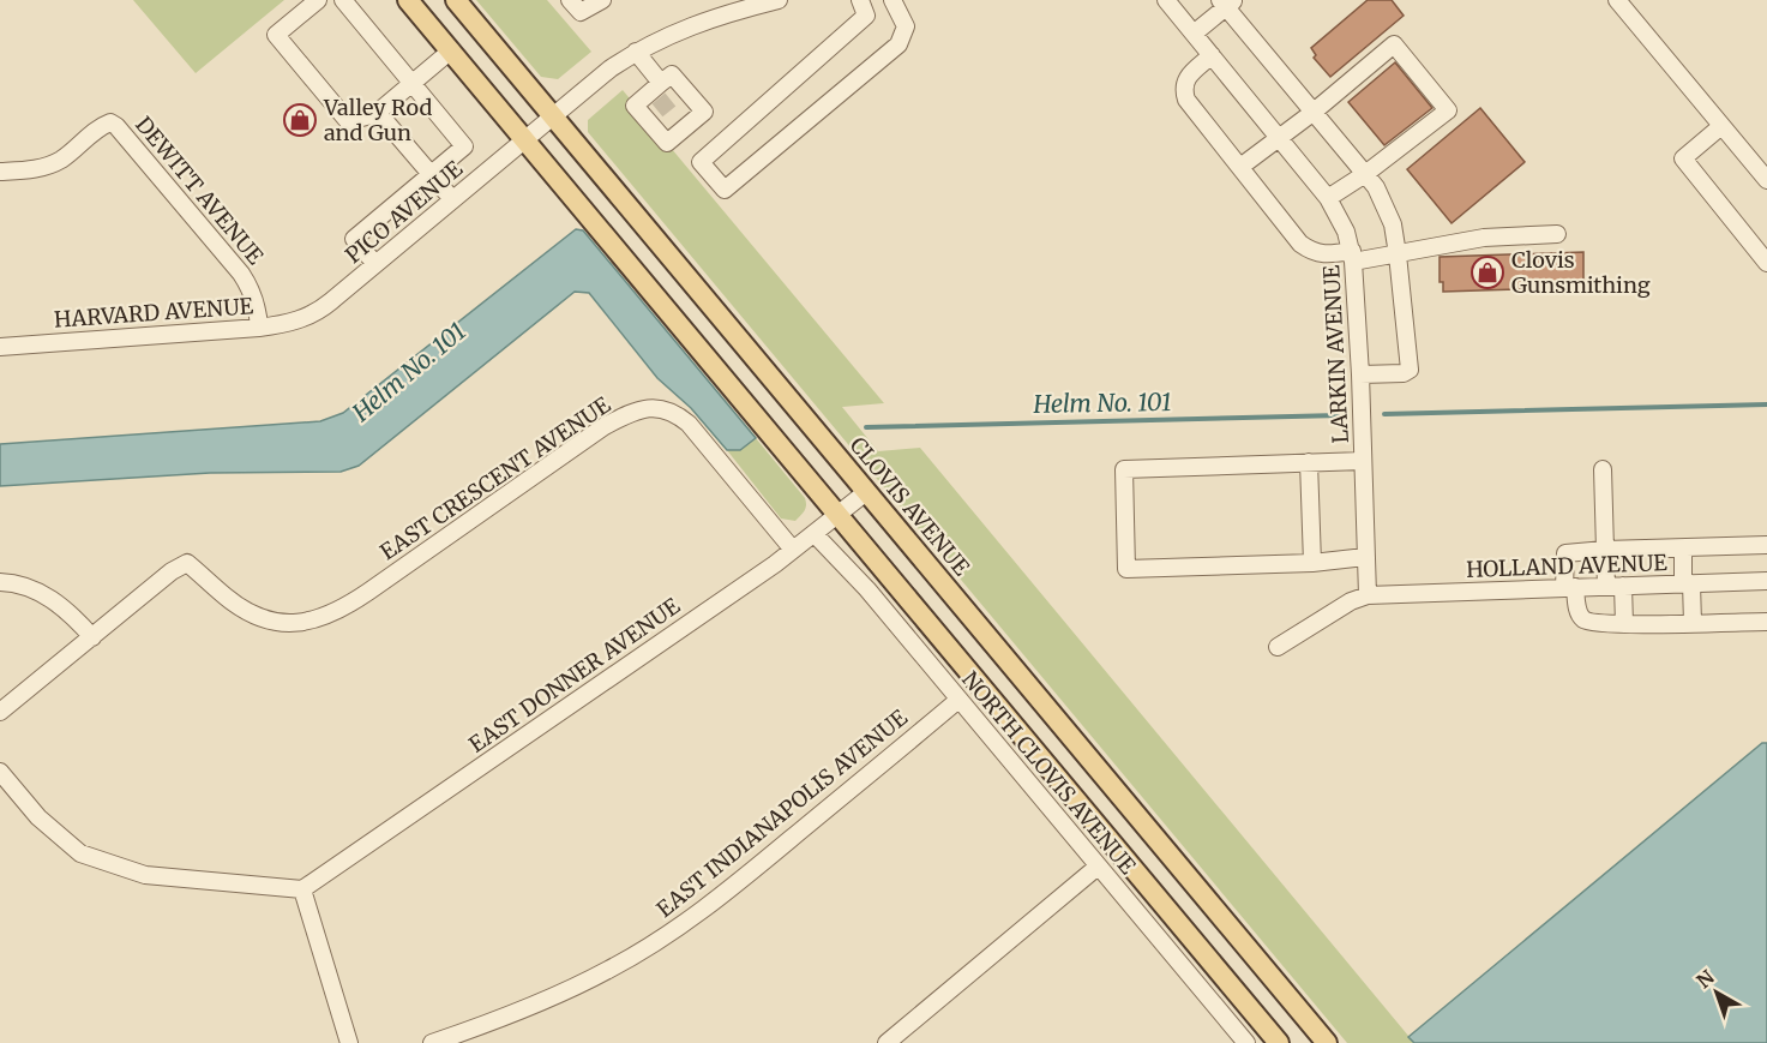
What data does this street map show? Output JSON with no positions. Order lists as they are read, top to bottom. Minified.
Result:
{"streets":{"main road":["CLOVIS AVENUE"],"street":["DEWITT AVENUE","PICO AVENUE","HARVARD AVENUE","LARKIN AVENUE","EAST CRESCENT AVENUE","HOLLAND AVENUE","EAST DONNER AVENUE","NORTH CLOVIS AVENUE","EAST INDIANAPOLIS AVENUE"]},"crossings":[["DEWITT AVENUE","HARVARD AVENUE"],["PICO AVENUE","HARVARD AVENUE"],["PICO AVENUE","CLOVIS AVENUE"],["LARKIN AVENUE","HOLLAND AVENUE"],["EAST CRESCENT AVENUE","EAST DONNER AVENUE"],["CLOVIS AVENUE","EAST DONNER AVENUE"],["EAST DONNER AVENUE","NORTH CLOVIS AVENUE"],["NORTH CLOVIS AVENUE","EAST INDIANAPOLIS AVENUE"]],"water":["Helm No. 101"],"places":{"shop":["Valley Rod and Gun","Clovis Gunsmithing"]},"north":"top left"}
